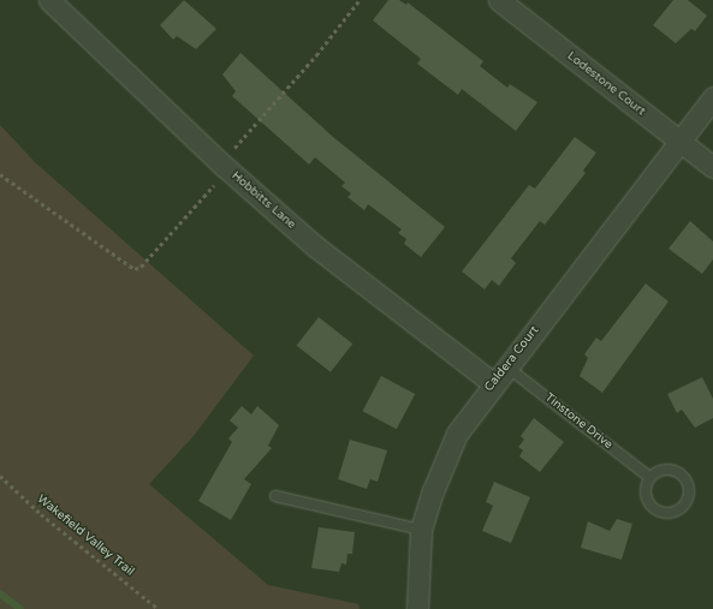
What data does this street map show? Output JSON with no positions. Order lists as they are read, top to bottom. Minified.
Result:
{"streets":{"street":["Lodestone Court","Hobbitts Lane","Caldera Court"],"lane":["Tinstone Drive"],"path":["Wakefield Valley Trail"]},"crossings":[["Lodestone Court","Caldera Court"],["Hobbitts Lane","Caldera Court"],["Caldera Court","Tinstone Drive"]]}
